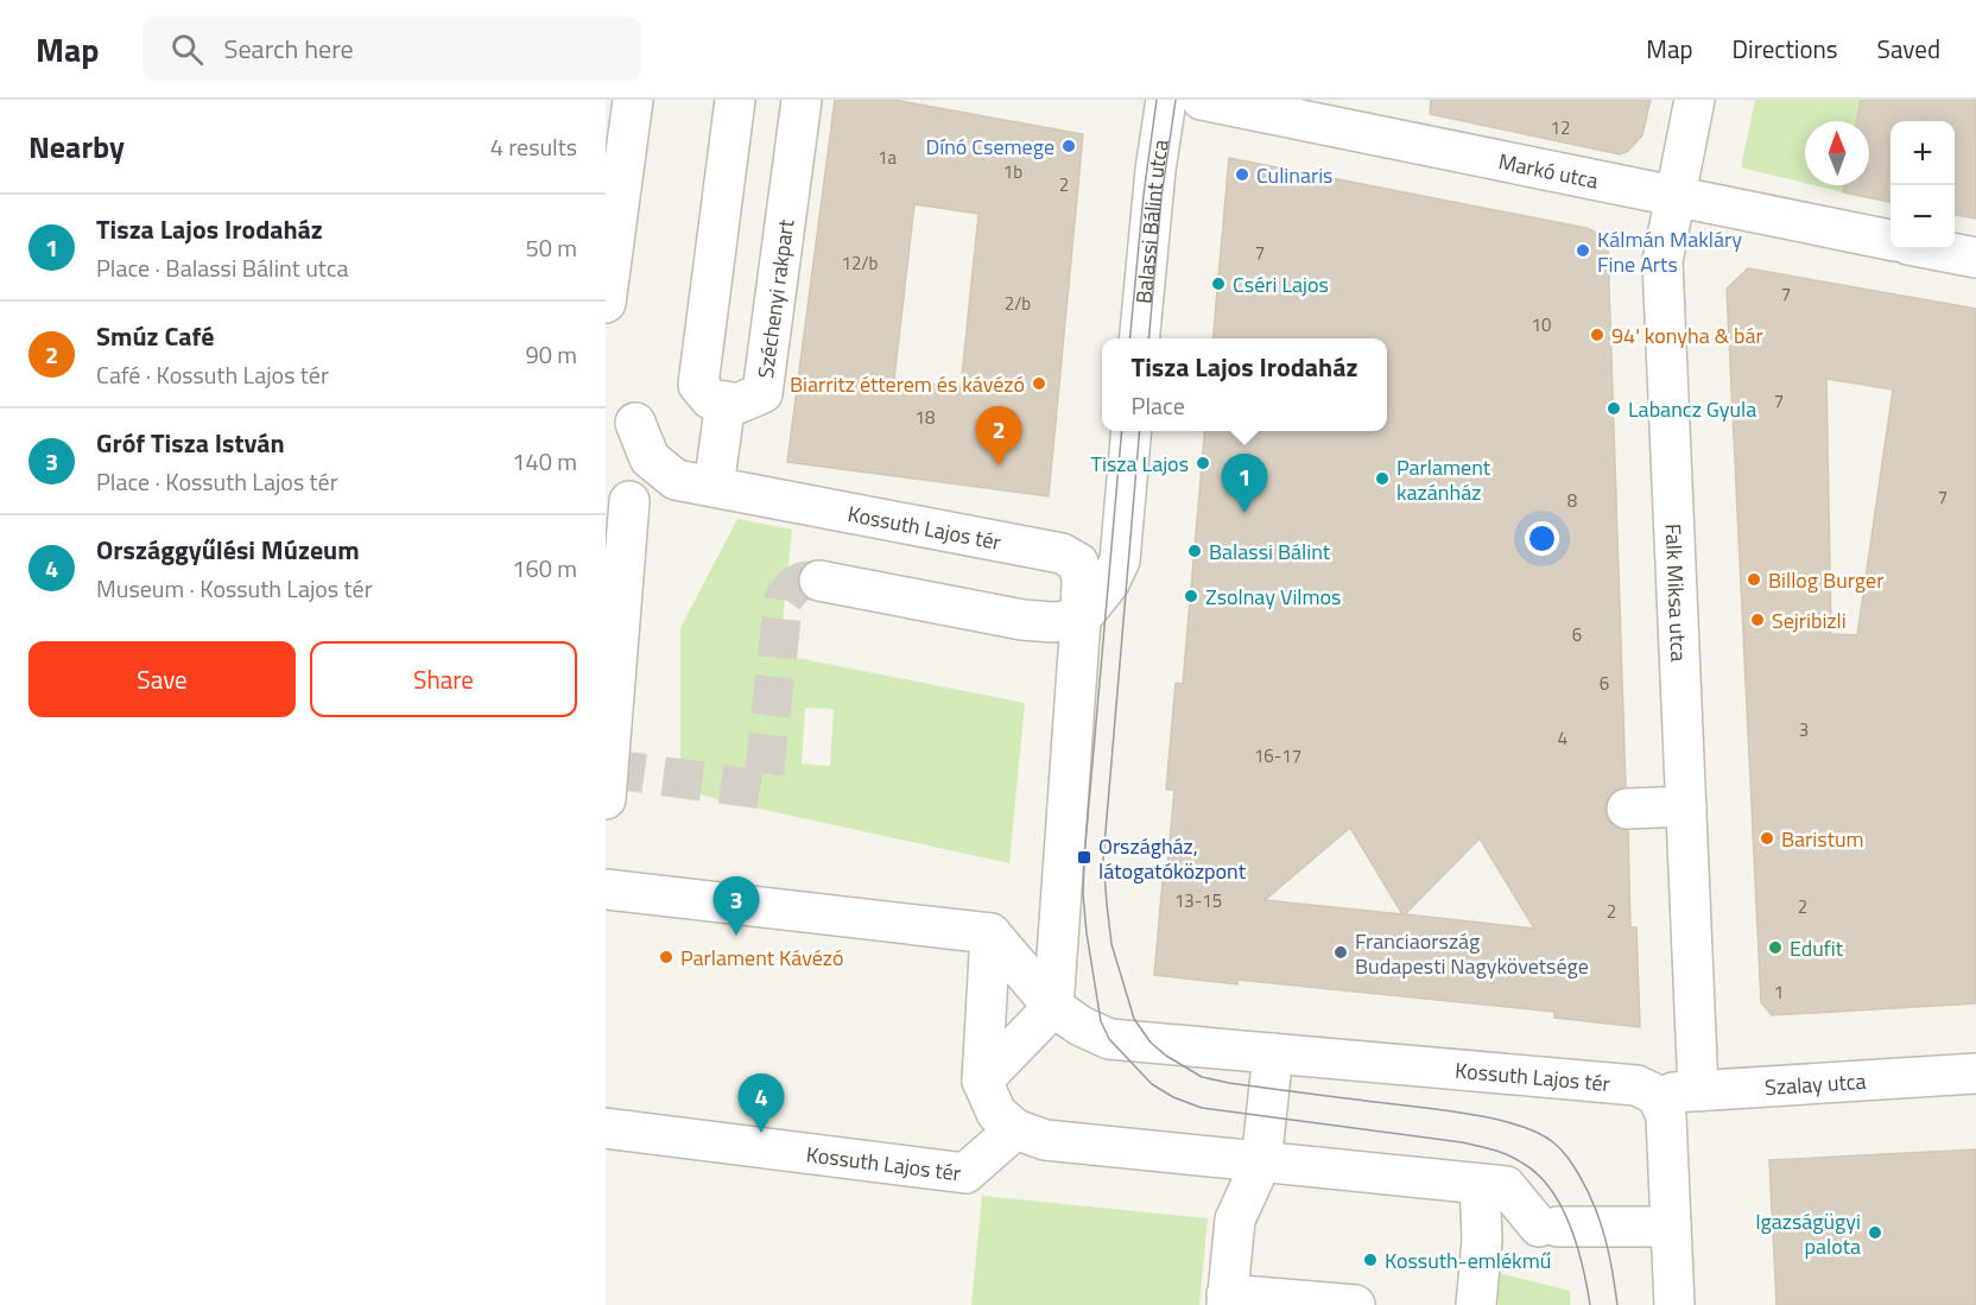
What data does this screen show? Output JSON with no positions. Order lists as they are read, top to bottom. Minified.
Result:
{"streets":{"street":["Markó utca","Balassi Bálint utca","Széchenyi rakpart","Kossuth Lajos tér","Falk Miksa utca","Szalay utca"]},"crossings":[["Markó utca","Falk Miksa utca"],["Kossuth Lajos tér","Szalay utca"],["Falk Miksa utca","Szalay utca"]],"places":{"other":["Dínó Csemege","Culinaris","Kálmán Makláry Fine Arts","Cséri Lajos","94' konyha & bár","Biarritz étterem és kávézó","Labancz Gyula","Tisza Lajos","Parlament kazánház","Balassi Bálint","Billog Burger","Zsolnay Vilmos","Sejribizli","Baristum","Edufit","Franciaország Budapesti Nagykövetsége","Parlament Kávézó","Igazságügyi palota","Kossuth-emlékmű"],"transit":["Országház, látogatóközpont"]},"house_numbers":["12","1a","1b","2","7","12/b","7","2/b","10","7","18","7","8","6","6","3","4","16-17","13-15","2","2","1"],"north":"top","page":{"header":"Map","search":"Search here","nav":["Map","Directions","Saved"],"heading":["Nearby","4 results"],"map_buttons":["+","−"],"list":[{"mark":"1","name":"Tisza Lajos Irodaház","note":"Place · Balassi Bálint utca","value":"50 m"},{"mark":"2","name":"Smúz Café","note":"Café · Kossuth Lajos tér","value":"90 m"},{"mark":"3","name":"Gróf Tisza István","note":"Place · Kossuth Lajos tér","value":"140 m"},{"mark":"4","name":"Országgyűlési Múzeum","note":"Museum · Kossuth Lajos tér","value":"160 m"}],"popup":["Tisza Lajos Irodaház","Place"],"pins":["2","1","3","4"],"buttons":["Save","Share"]}}
